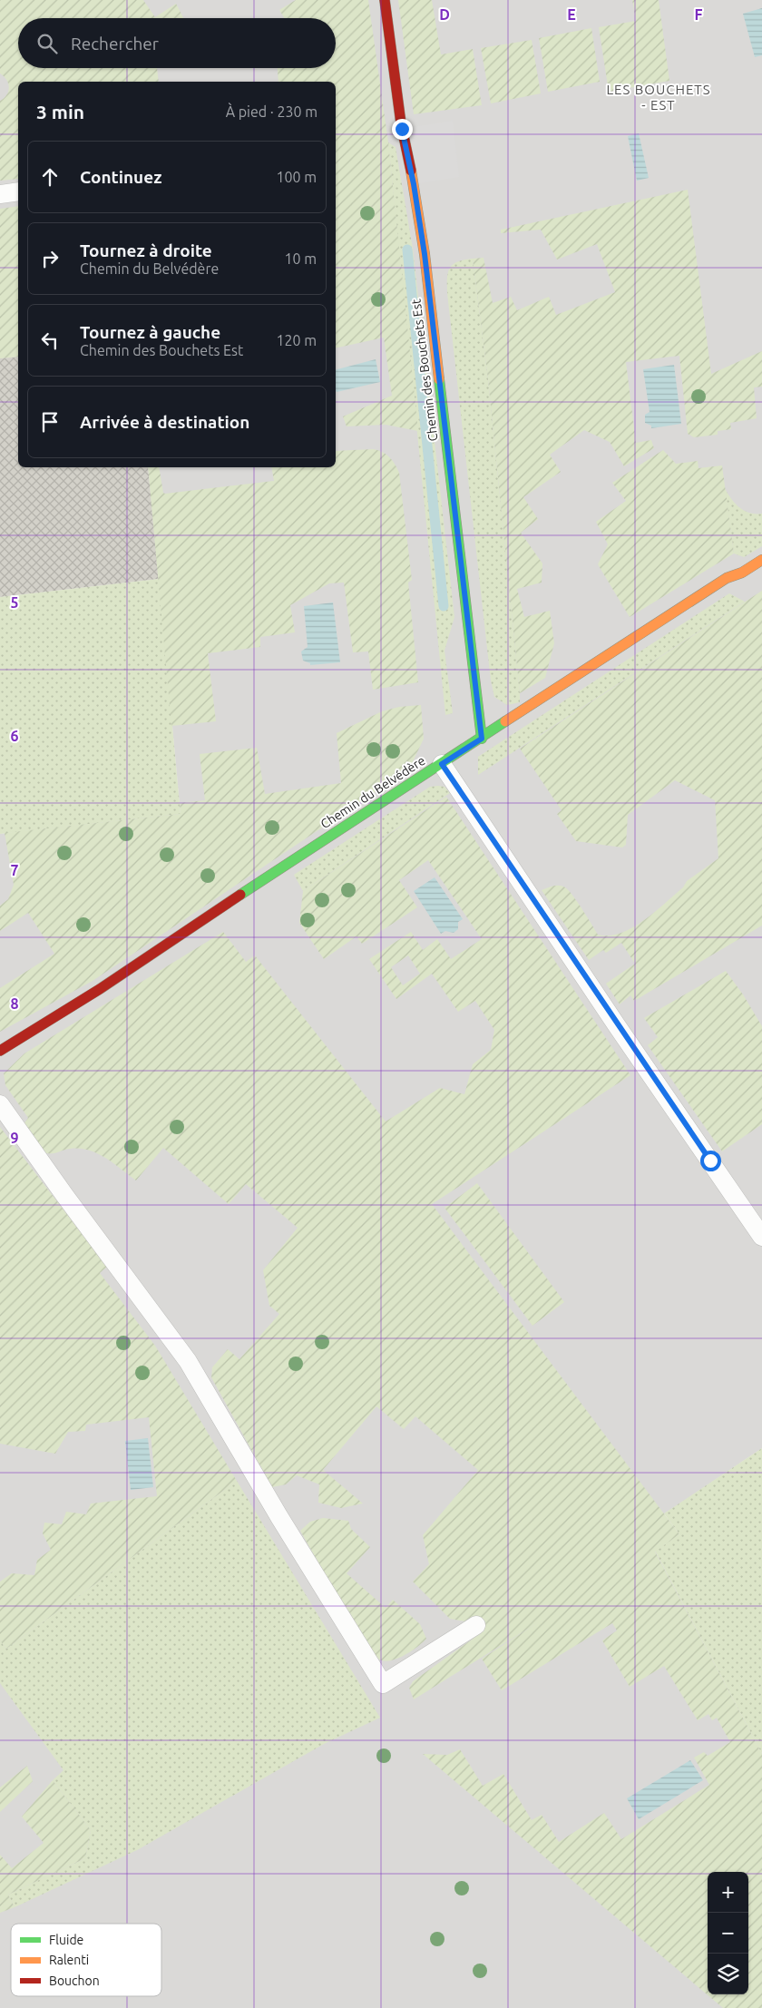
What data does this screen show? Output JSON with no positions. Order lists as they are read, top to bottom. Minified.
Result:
{"streets":{"street":["Chemin des Bouchets Est","Chemin du Belvédère"]},"crossings":[["Chemin des Bouchets Est","Chemin du Belvédère"]],"districts":["LES BOUCHETS - EST"],"legend":["Fluide","Ralenti","Bouchon"],"page":{"search":"Rechercher","heading":["3 min","À pied · 230 m"],"list":[["Continuez","100 m"],["Tournez à droite","Chemin du Belvédère","10 m"],["Tournez à gauche","Chemin des Bouchets Est","120 m"],"Arrivée à destination"],"map_buttons":["+","−"]},"grid":{"columns":["D","E","F"],"rows":["5","6","7","8","9"]}}
